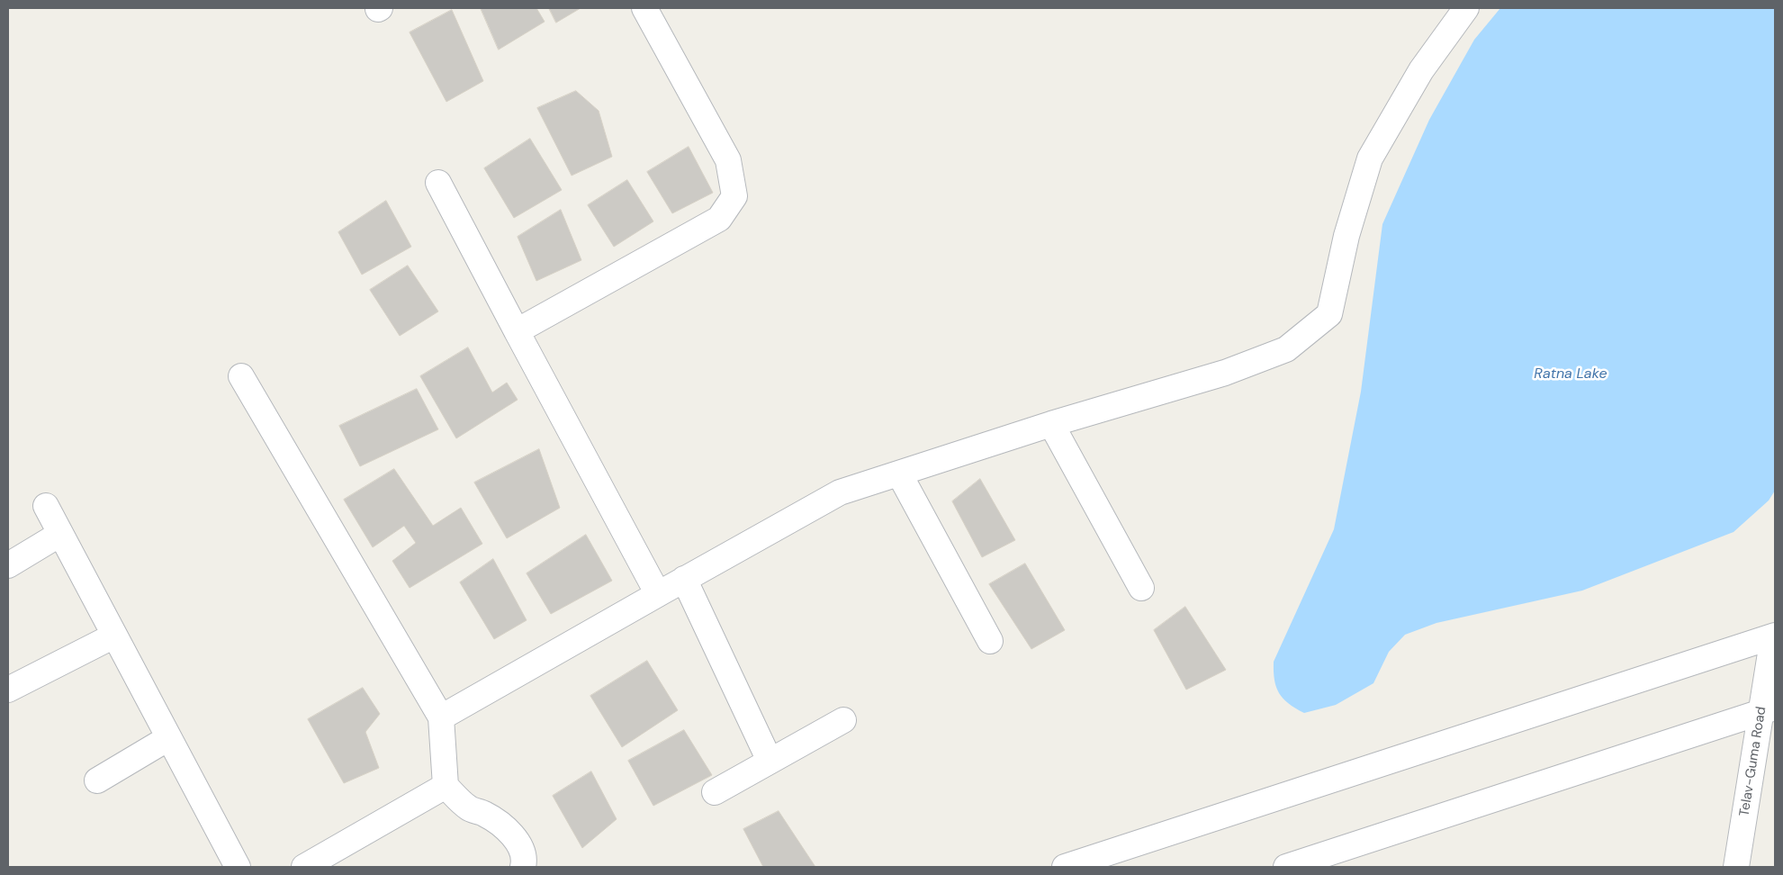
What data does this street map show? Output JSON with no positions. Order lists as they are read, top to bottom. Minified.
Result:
{"streets":{"street":["Telav-Guma Road"]},"water":["Ratna Lake"]}
